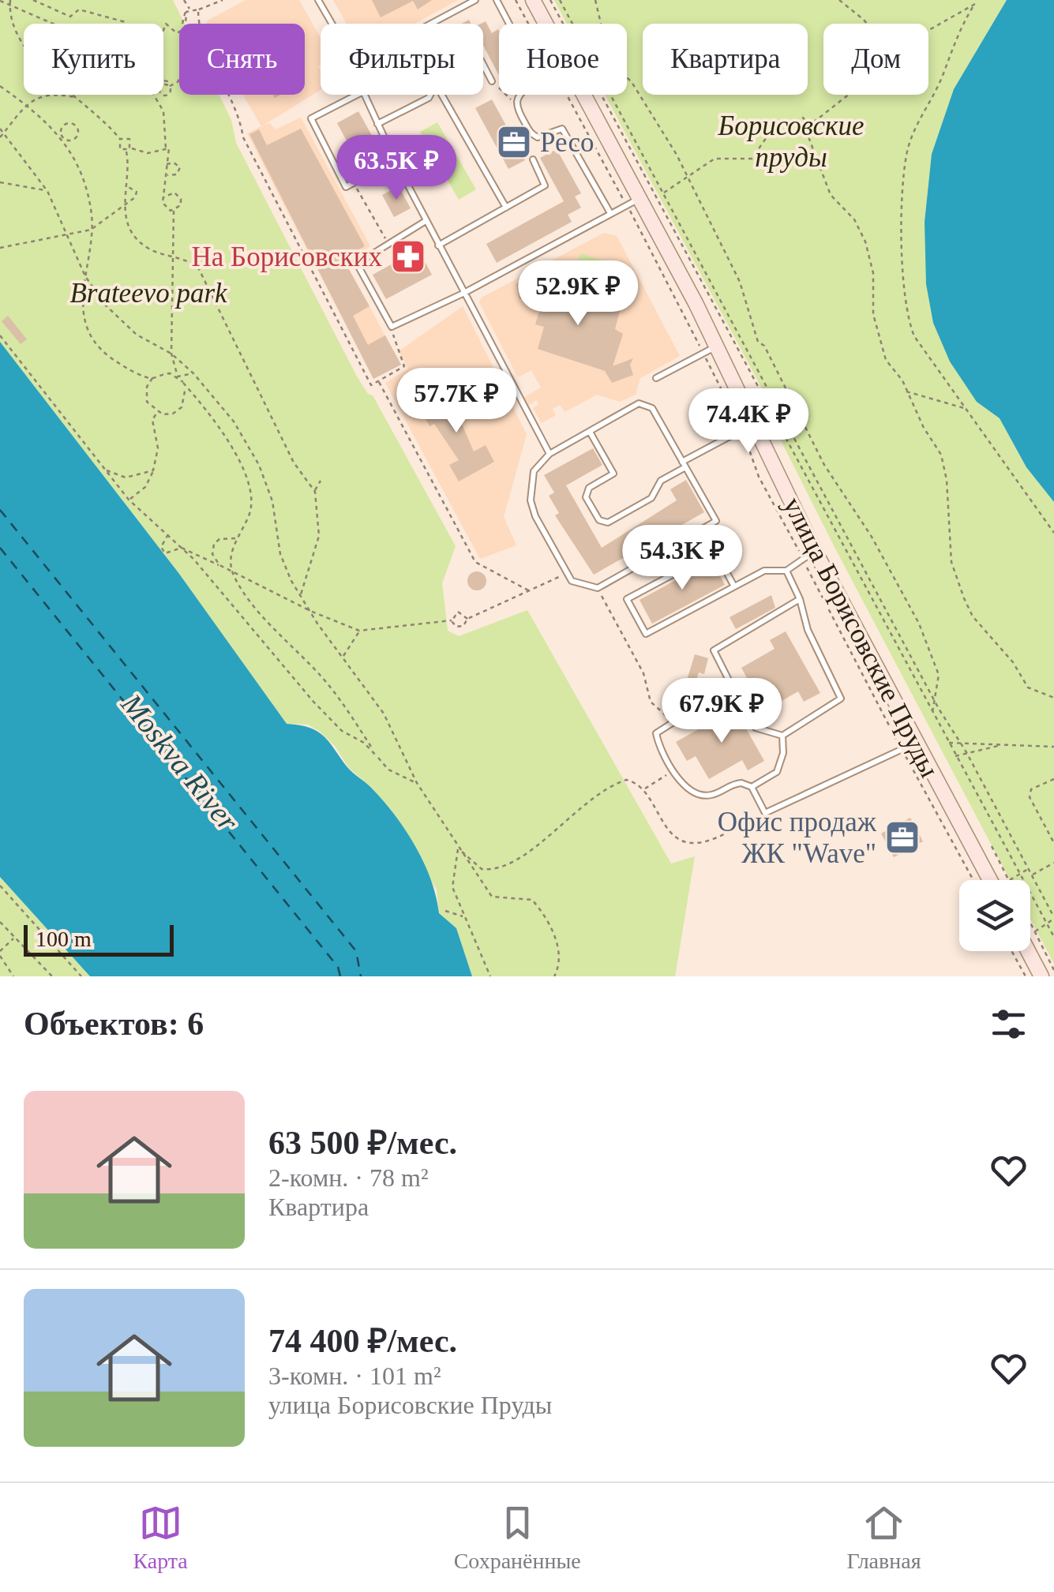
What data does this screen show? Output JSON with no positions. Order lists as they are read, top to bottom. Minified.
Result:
{"streets":{"main road":["улица Борисовские Пруды"]},"water":["Moskva River"],"parks":["Борисовские пруды","Brateevo park"],"places":{"office":["Ресо","Офис продаж ЖК \"Wave\""],"pharmacy":["На Борисовских"]},"scale_bar":"100 m","page":{"chip":["Купить","Снять","Фильтры","Новое","Квартира","Дом"],"price":["63.5K ₽","52.9K ₽","57.7K ₽","74.4K ₽","54.3K ₽","67.9K ₽"],"scale":"100 m","heading":"Объектов: 6","list":[{"name":"63 500 ₽/мес.","note":"2-комн. · 78 m² · Квартира"},{"name":"74 400 ₽/мес.","note":"3-комн. · 101 m² · улица Борисовские Пруды"}],"tabs":["Карта","Сохранённые","Главная"]}}
